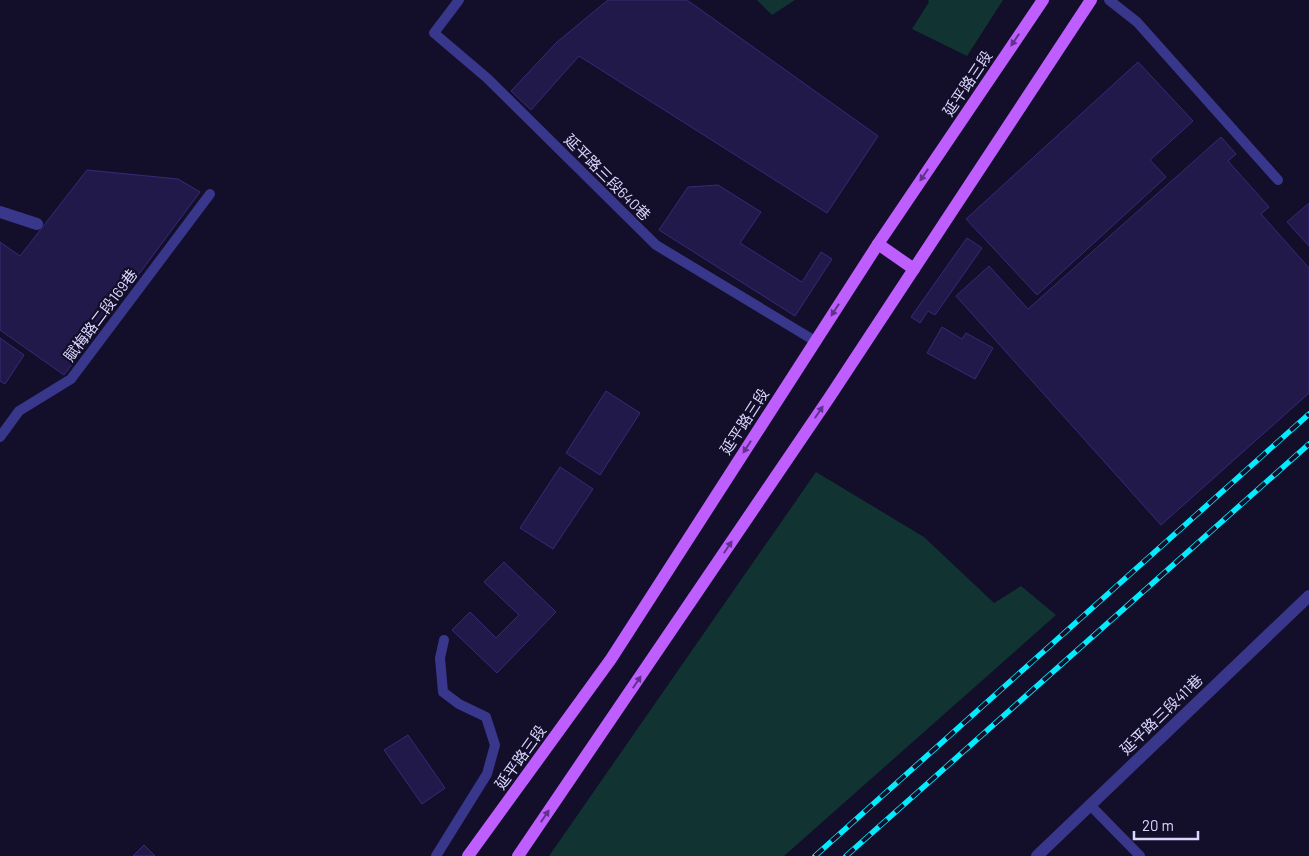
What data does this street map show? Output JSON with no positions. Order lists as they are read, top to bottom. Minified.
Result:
{"streets":{"main road":["延平路三段"],"street":["延平路三段411巷"],"lane":["延平路三段640巷","賦梅路二段169巷"]},"crossings":[["延平路三段","延平路三段640巷"]],"scale_bar":"20 m"}
